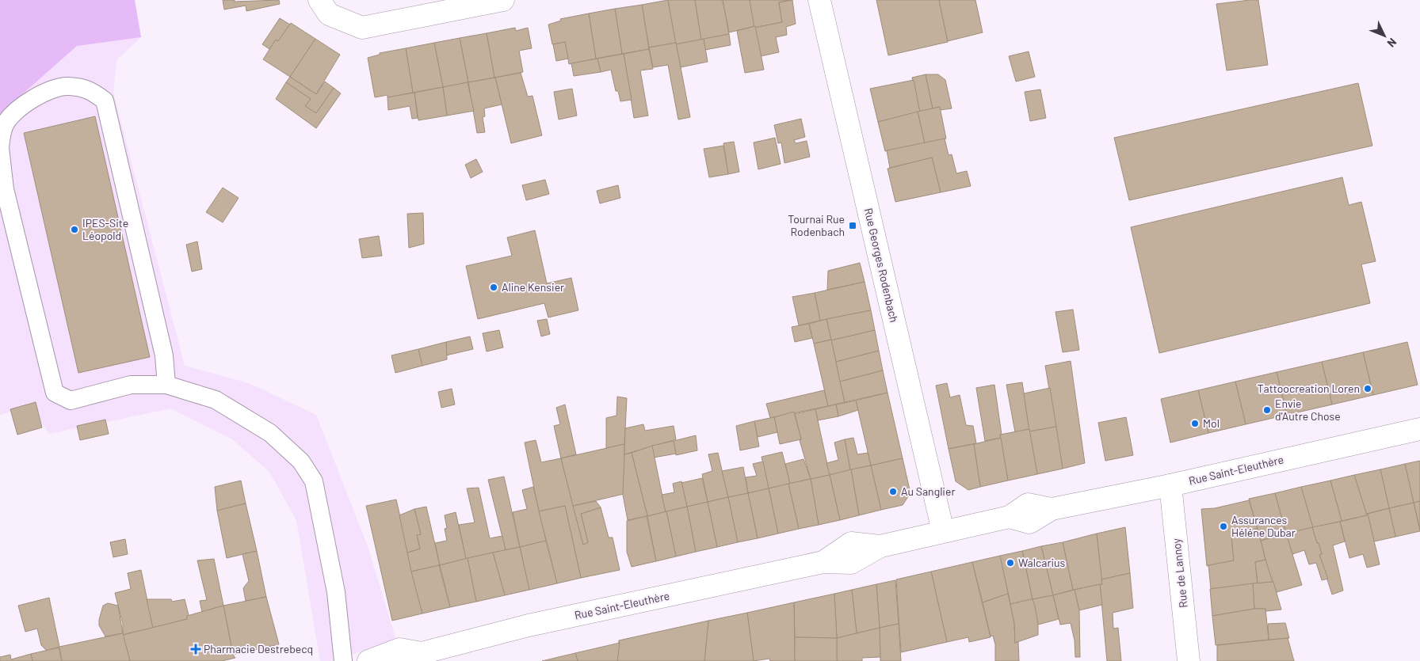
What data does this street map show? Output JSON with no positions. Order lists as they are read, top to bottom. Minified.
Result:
{"streets":{"street":["Rue Georges Rodenbach","Rue Saint-Eleuthère","Rue de Lannoy"]},"crossings":[["Rue Georges Rodenbach","Rue Saint-Eleuthère"],["Rue Saint-Eleuthère","Rue de Lannoy"]],"places":{"transit":["Tournai Rue Rodenbach"],"other":["IPES-Site Léopold","Aline Kensier","Tattoocreation Loren","Envie d'Autre Chose","Mol","Au Sanglier","Assurances Héléne Dubar","Walcarius"],"health":["Pharmacie Destrebecq"]},"north":"bottom right"}
